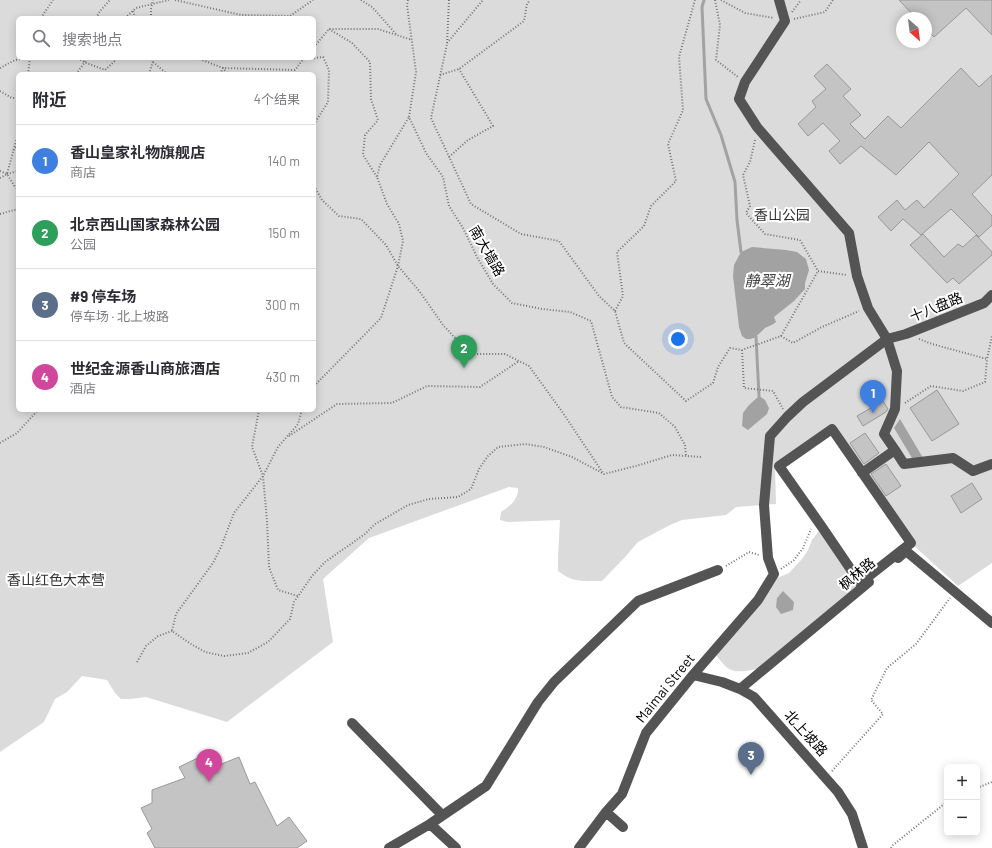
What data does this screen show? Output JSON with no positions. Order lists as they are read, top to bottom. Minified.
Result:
{"streets":{"street":["十八盘路","枫林路","Maimai Street","北上坡路"],"path":["南大墙路"]},"crossings":[["枫林路","北上坡路"],["Maimai Street","北上坡路"]],"water":["静翠湖"],"parks":["香山公园","香山红色大本营"],"north":"bottom right","page":{"search":"搜索地点","heading":["附近","4个结果"],"list":[{"mark":"1","name":"香山皇家礼物旗舰店","note":"商店","value":"140 m"},{"mark":"2","name":"北京西山国家森林公园","note":"公园","value":"150 m"},{"mark":"3","name":"#9 停车场","note":"停车场 · 北上坡路","value":"300 m"},{"mark":"4","name":"世纪金源香山商旅酒店","note":"酒店","value":"430 m"}],"pins":["2","1","3","4"],"map_buttons":["+","−"]}}
